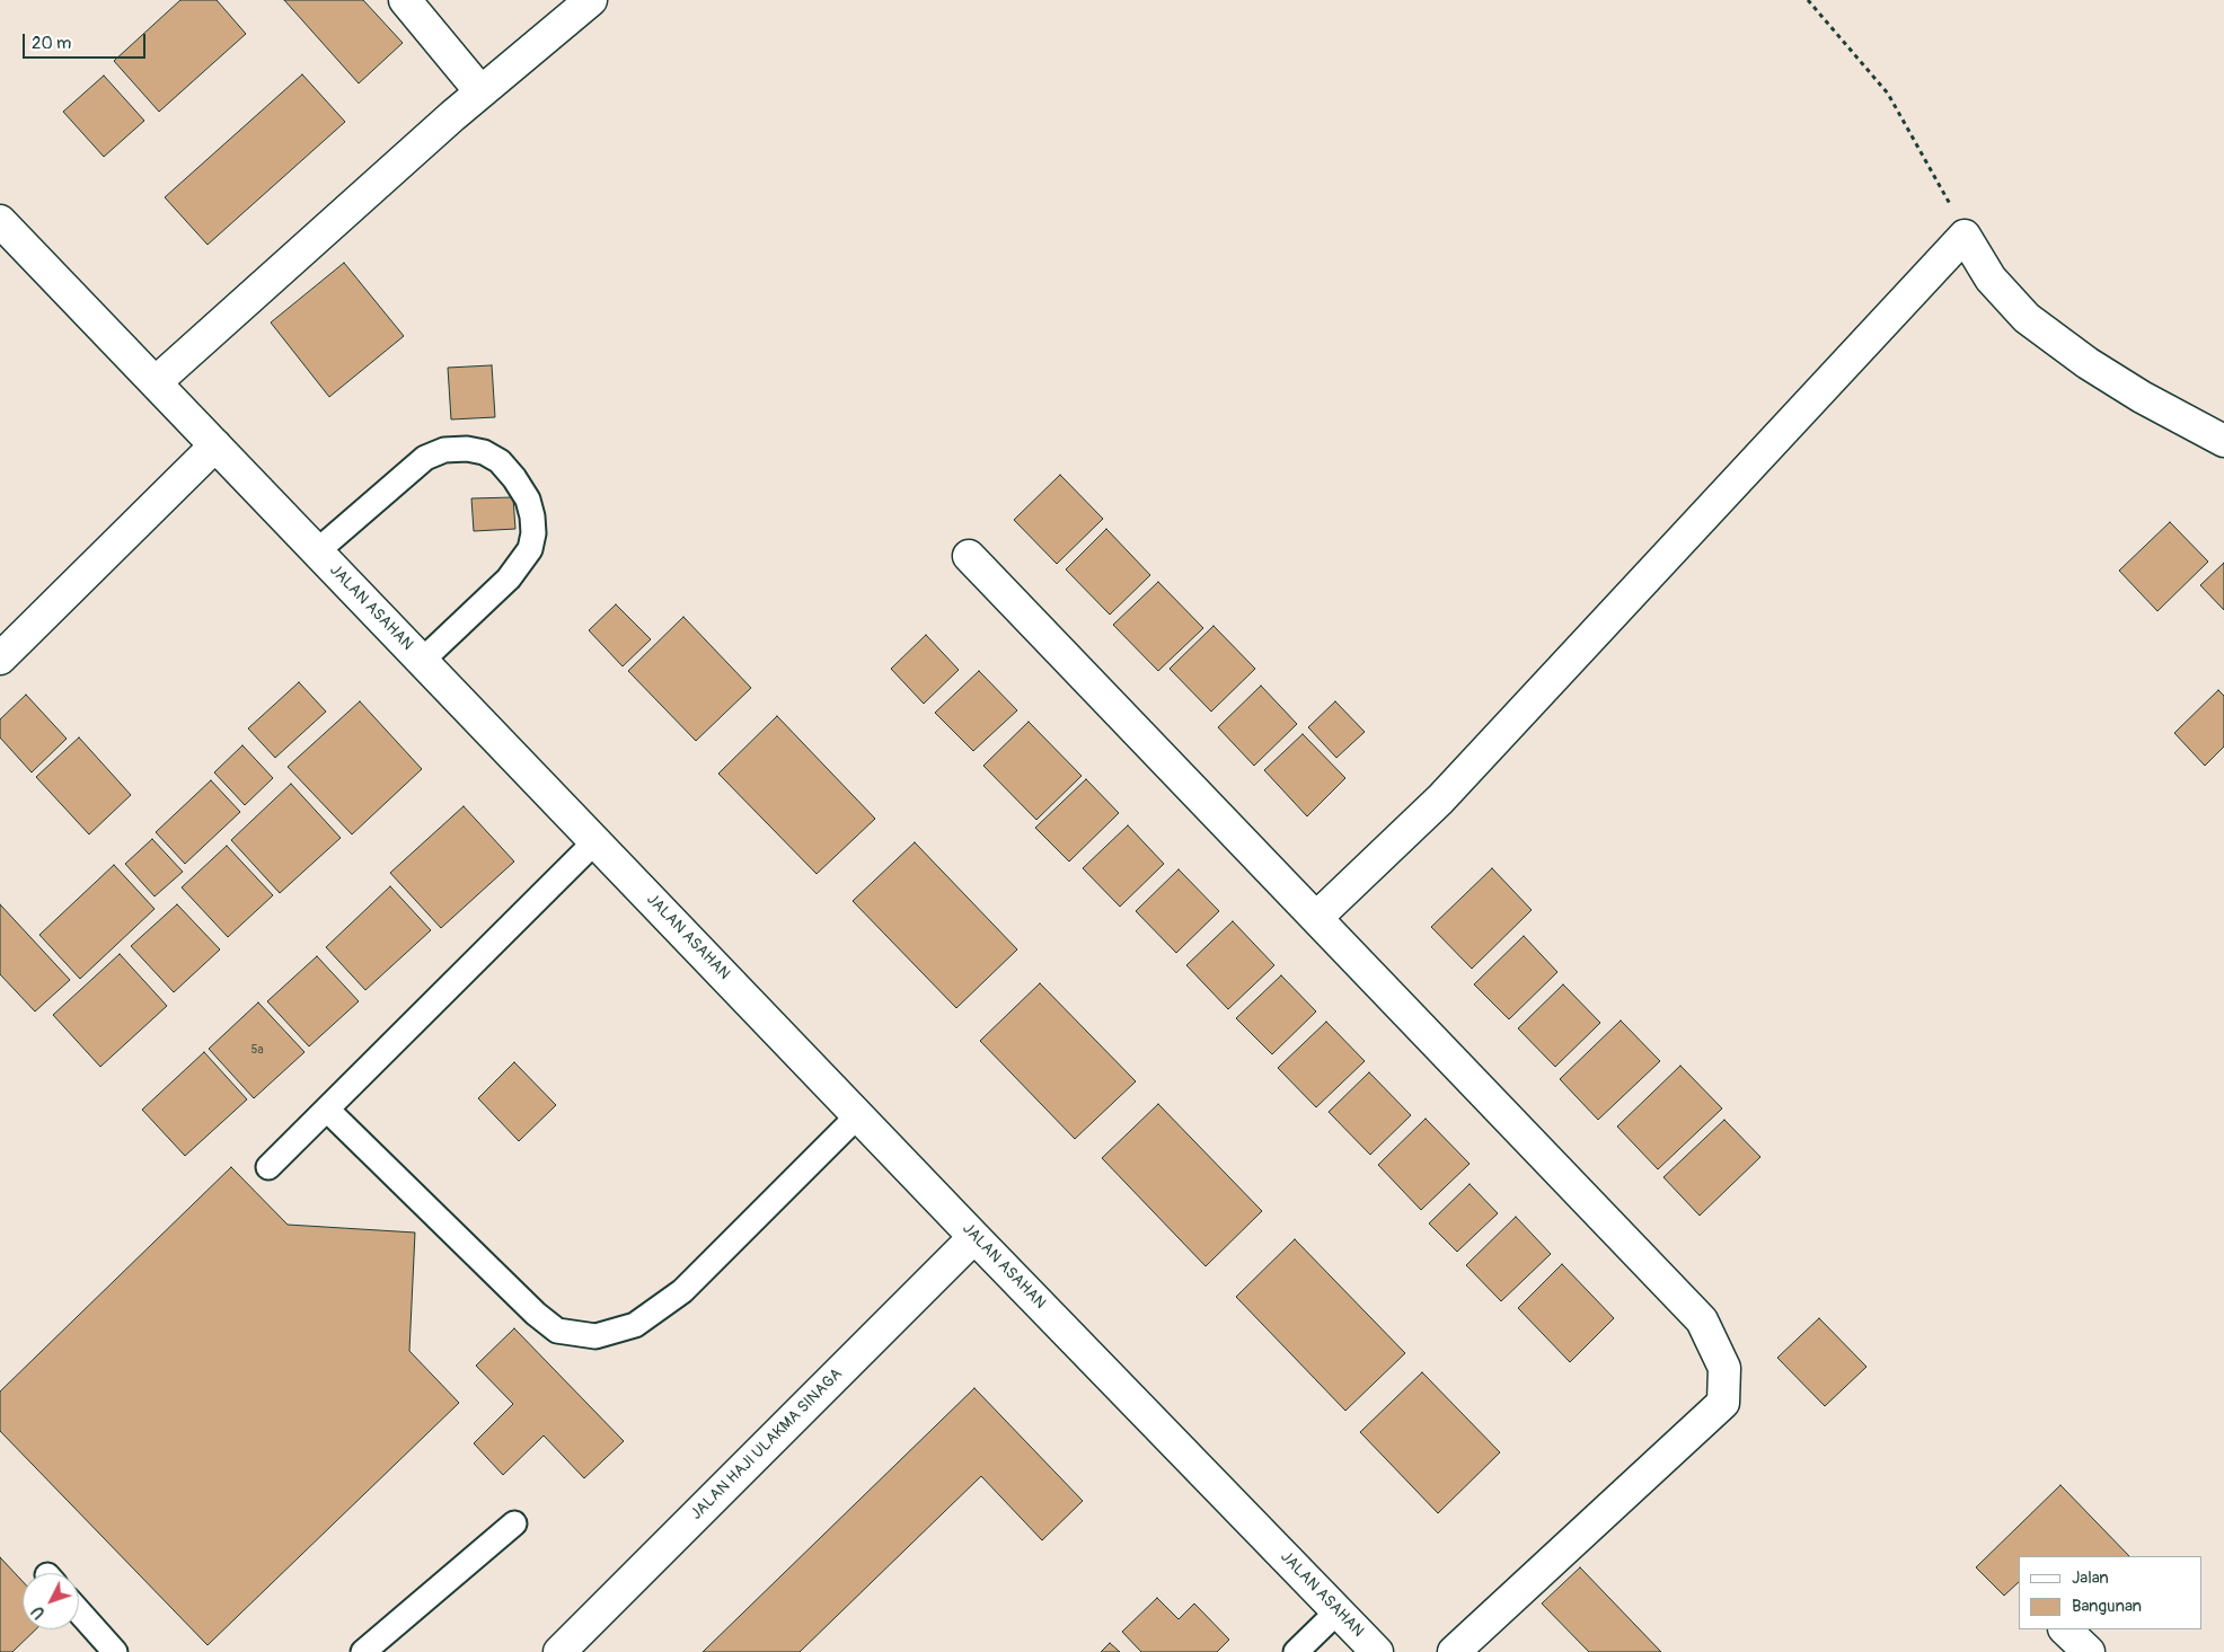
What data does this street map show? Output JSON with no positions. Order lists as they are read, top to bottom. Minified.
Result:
{"streets":{"street":["JALAN ASAHAN","JALAN HAJI ULAKMA SINAGA"]},"crossings":[["JALAN ASAHAN","JALAN HAJI ULAKMA SINAGA"]],"house_numbers":["5a"],"legend":["Jalan","Bangunan"],"scale_bar":"20 m","north":"bottom left"}
